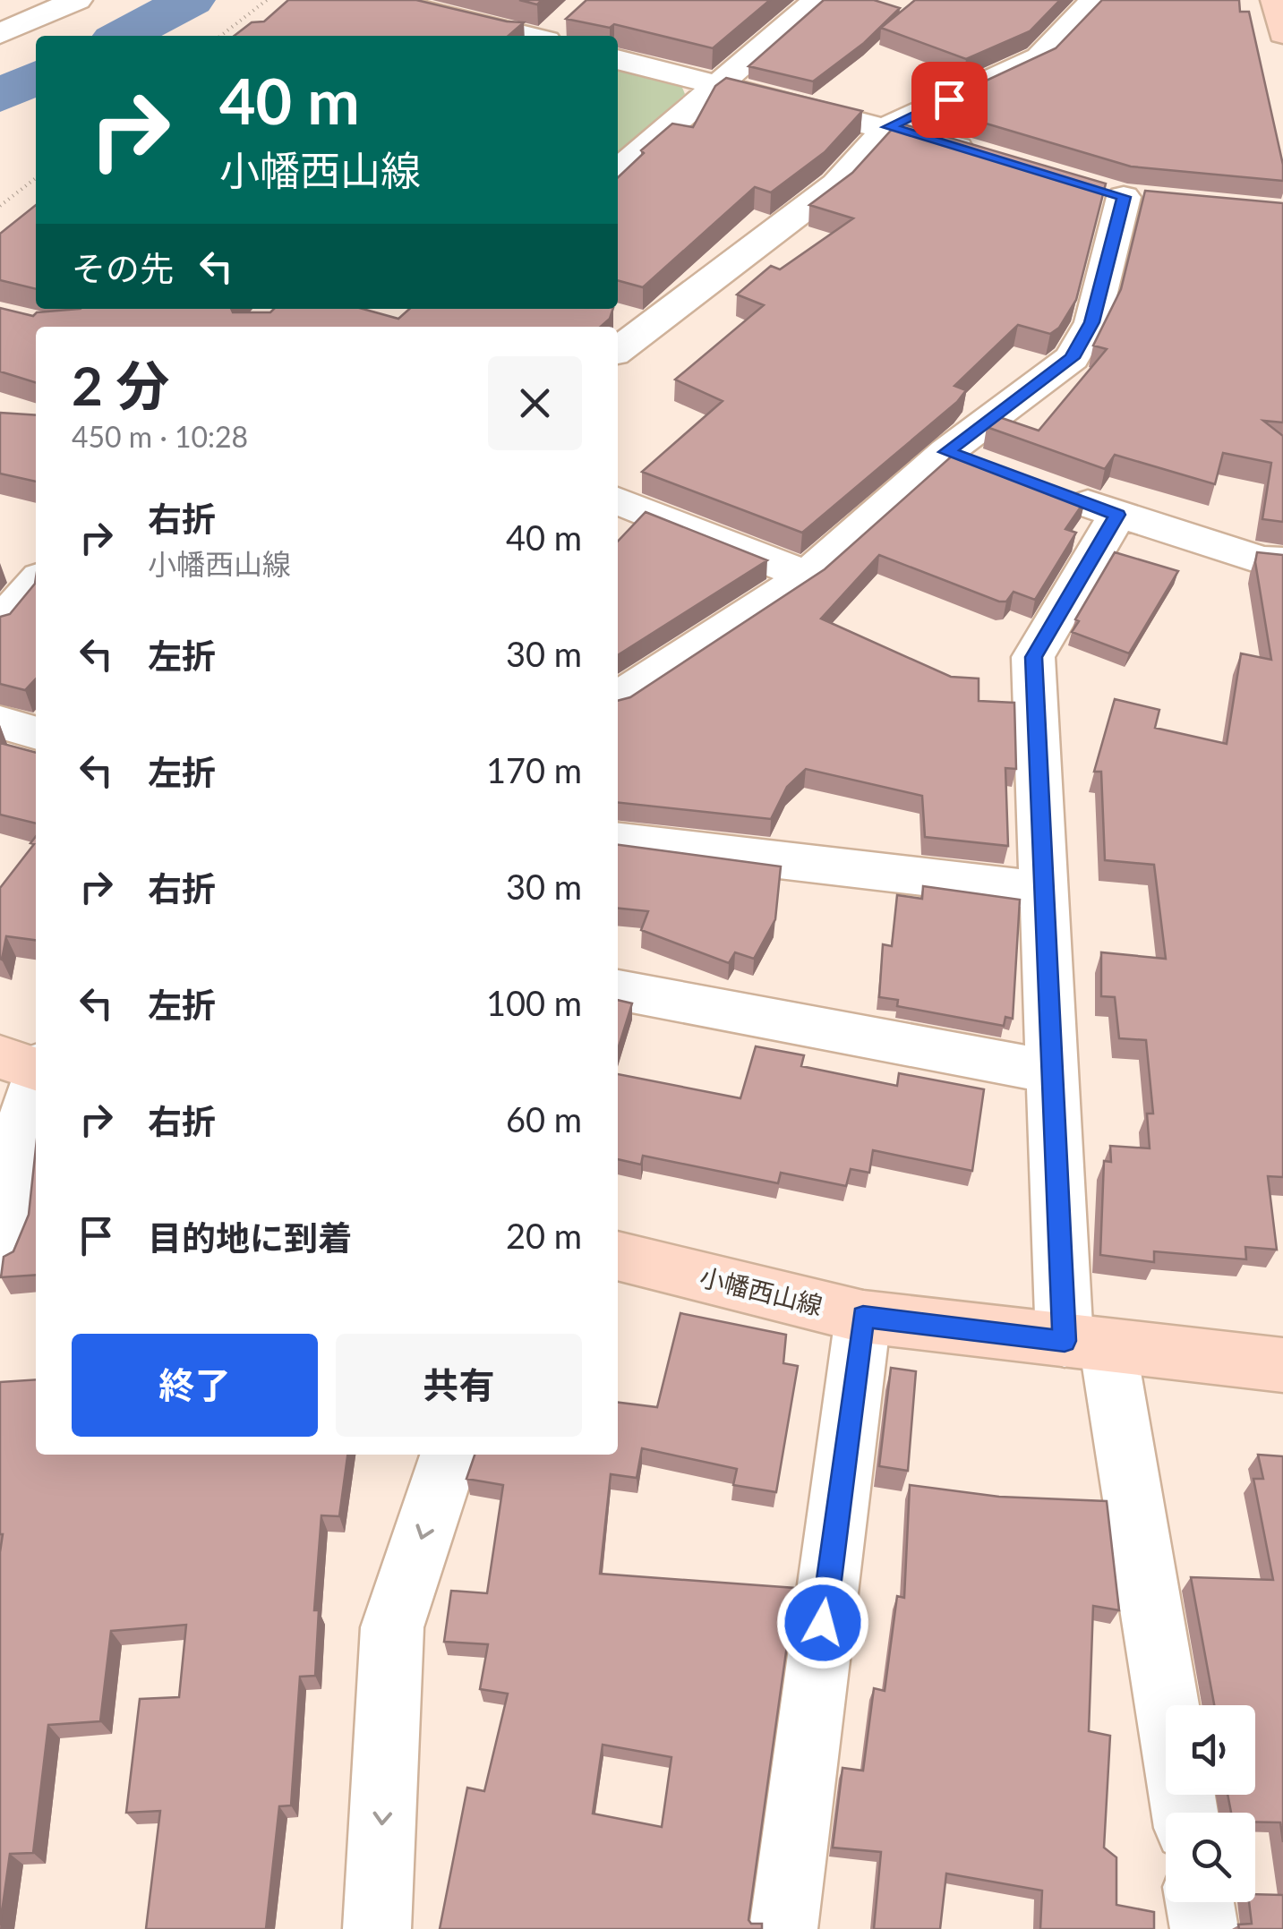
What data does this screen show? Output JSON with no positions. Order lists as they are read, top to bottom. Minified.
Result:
{"streets":{"street":["小幡西山線"]},"page":{"turn":["40 m","小幡西山線"],"then":"その先","heading":["2 分","450 m · 10:28"],"list":[{"name":"右折","note":"小幡西山線","value":"40 m"},{"name":"左折","value":"30 m"},{"name":"左折","value":"170 m"},{"name":"右折","value":"30 m"},{"name":"左折","value":"100 m"},{"name":"右折","value":"60 m"},{"name":"目的地に到着","value":"20 m"}],"buttons":["終了","共有"]}}
